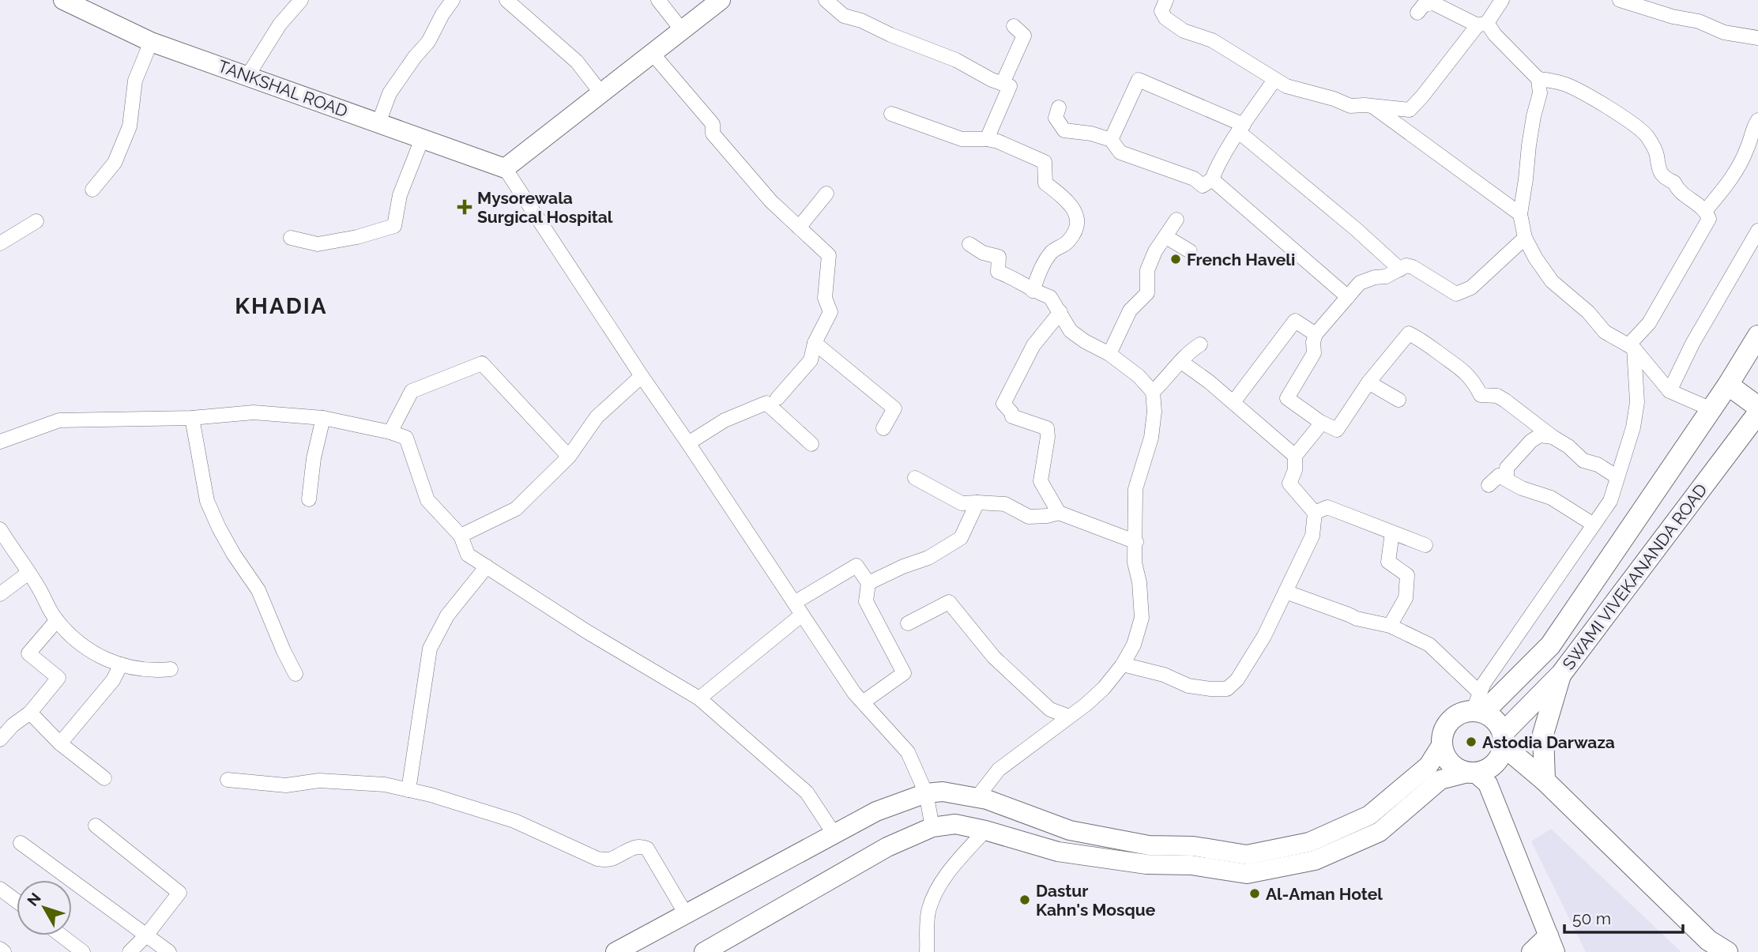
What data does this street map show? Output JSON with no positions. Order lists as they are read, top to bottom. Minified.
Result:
{"streets":{"main road":["TANKSHAL ROAD","SWAMI VIVEKANANDA ROAD"]},"districts":["KHADIA"],"places":{"health":["Mysorewala Surgical Hospital"],"other":["French Haveli","Astodia Darwaza","Al-Aman Hotel","Dastur Kahn's Mosque"]},"scale_bar":"50 m","north":"top left"}
